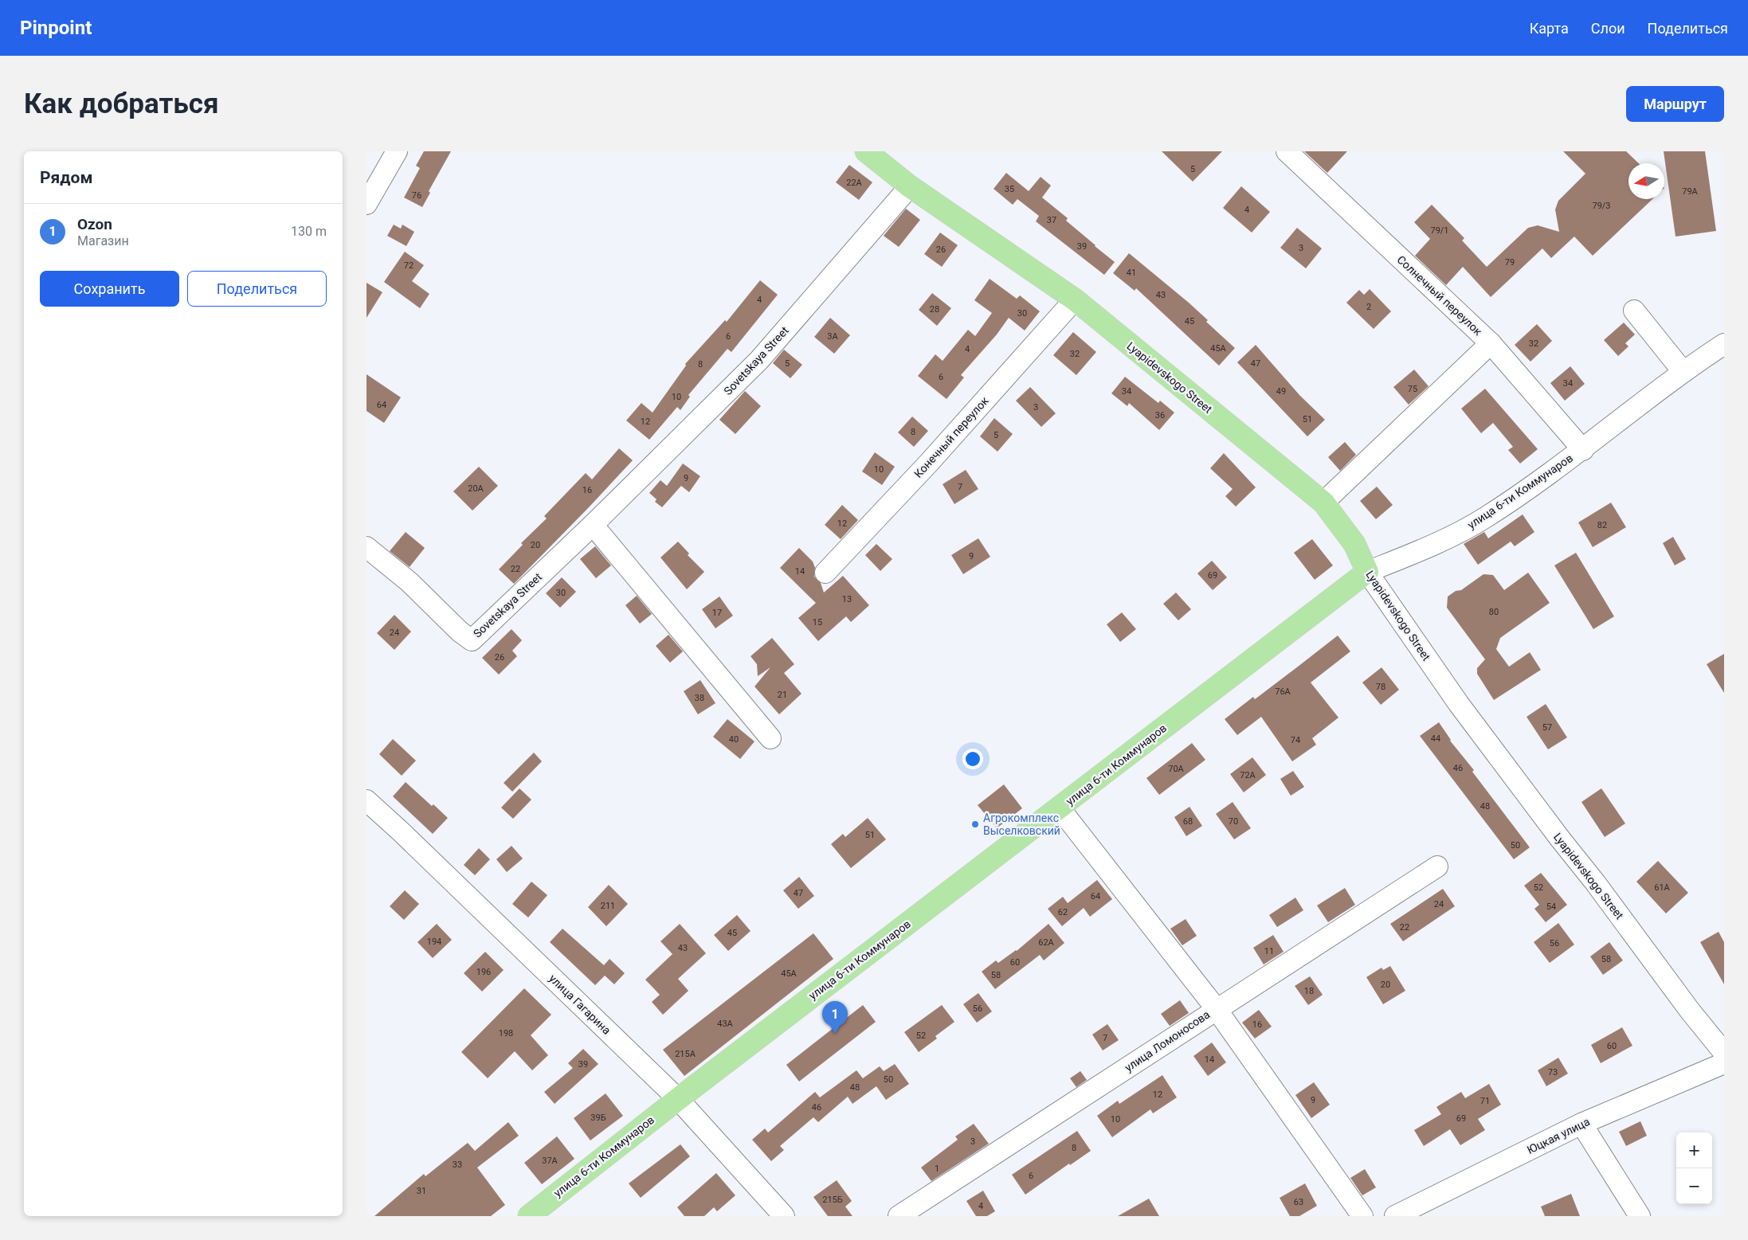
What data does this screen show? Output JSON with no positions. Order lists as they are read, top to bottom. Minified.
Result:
{"streets":{"main road":["Lyapidevskogo Street","улица 6-ти Коммунаров"],"street":["Солнечный переулок","Sovetskaya Street","Конечный переулок","улица Гагарина","улица Ломоносова","Юцкая улица"]},"crossings":[["Солнечный переулок","улица 6-ти Коммунаров"],["Sovetskaya Street","Lyapidevskogo Street"],["Lyapidevskogo Street","Конечный переулок"],["Lyapidevskogo Street","улица 6-ти Коммунаров"],["улица 6-ти Коммунаров","улица Гагарина"]],"places":["Агрокомплекс Выселковский"],"house_numbers":["5","22А","35","79А","76","79/3","4","37","79/1","39","3","26","79","72","41","43","4","2","28","30","45","6","3А","32","45А","4","32","5","47","8","6","34","75","34","49","10","64","3","36","51","12","8","5","10","9","7","20А","16","12","82","20","9","22","14","69","30","13","80","17","15","24","26","78","76А","21","38","57","44","40","74","46","70А","72А","48","68","70","51","50","52","61А","47","64","24","211","54","62","22","45","194","62А","56","43","11","58","60","196","45А","58","20","18","56","43А","16","198","52","7","60","215А","14","39","73","50","48","12","9","71","46","39Б","69","10","3","8","37А","33","1","6","31","215Б","63","4"],"north":"left","page":{"header":"Pinpoint","nav":["Карта","Слои","Поделиться"],"buttons":["Маршрут",["Сохранить","Поделиться"]],"title":"Как добраться","heading":"Рядом","list":[{"mark":"1","name":"Ozon","note":"Магазин","value":"130 m"}],"pins":"1","map_buttons":["+","−"]}}
